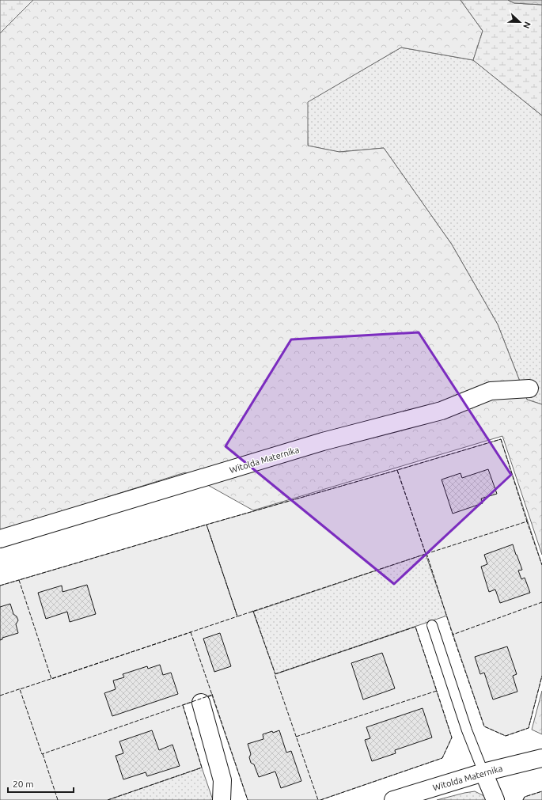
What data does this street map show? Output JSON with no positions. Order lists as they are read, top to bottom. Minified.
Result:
{"streets":{"street":["Witolda Maternika"]},"scale_bar":"20 m","north":"right"}
